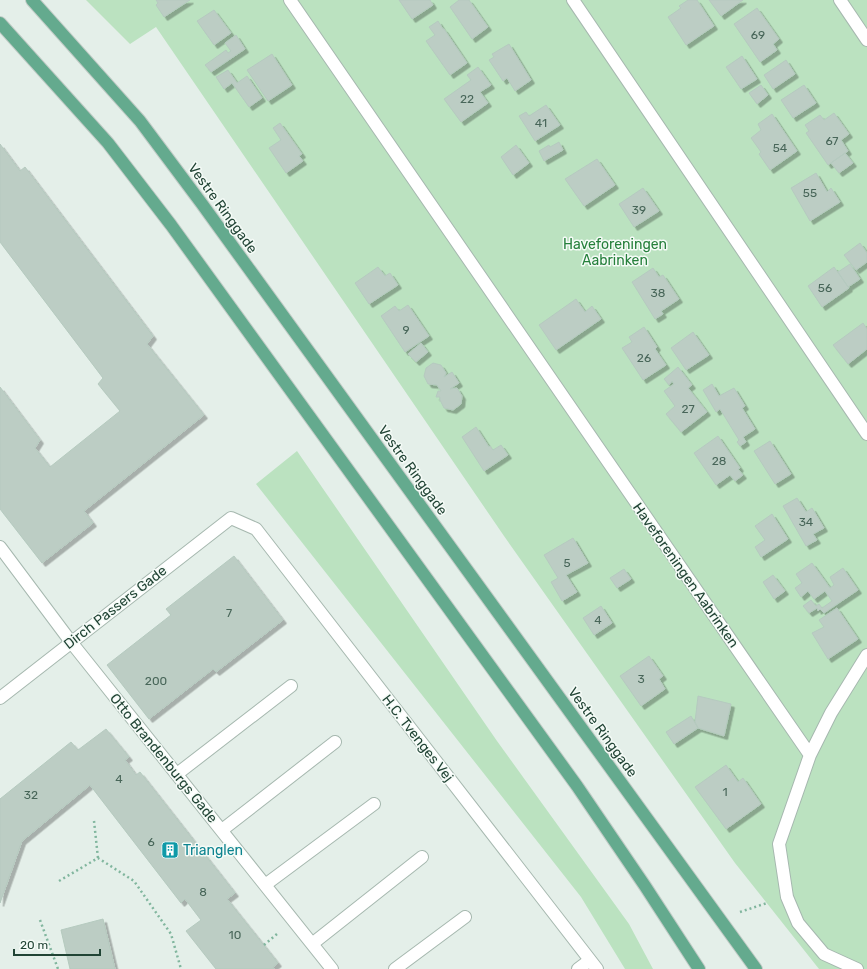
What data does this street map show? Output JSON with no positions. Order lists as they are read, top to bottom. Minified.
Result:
{"streets":{"main road":["Vestre Ringgade"],"street":["Haveforeningen Aabrinken","Dirch Passers Gade","H.C. Tvenges Vej","Otto Brandenburgs Gade"]},"crossings":[["Dirch Passers Gade","H.C. Tvenges Vej"],["Dirch Passers Gade","Otto Brandenburgs Gade"]],"parks":["Haveforeningen Aabrinken"],"places":{"building":["Trianglen"]},"house_numbers":["69","22","41","67","54","55","39","56","38","9","26","27","28","34","5","7","4","3","200","4","1","32","6","8","10"],"scale_bar":"20 m"}
